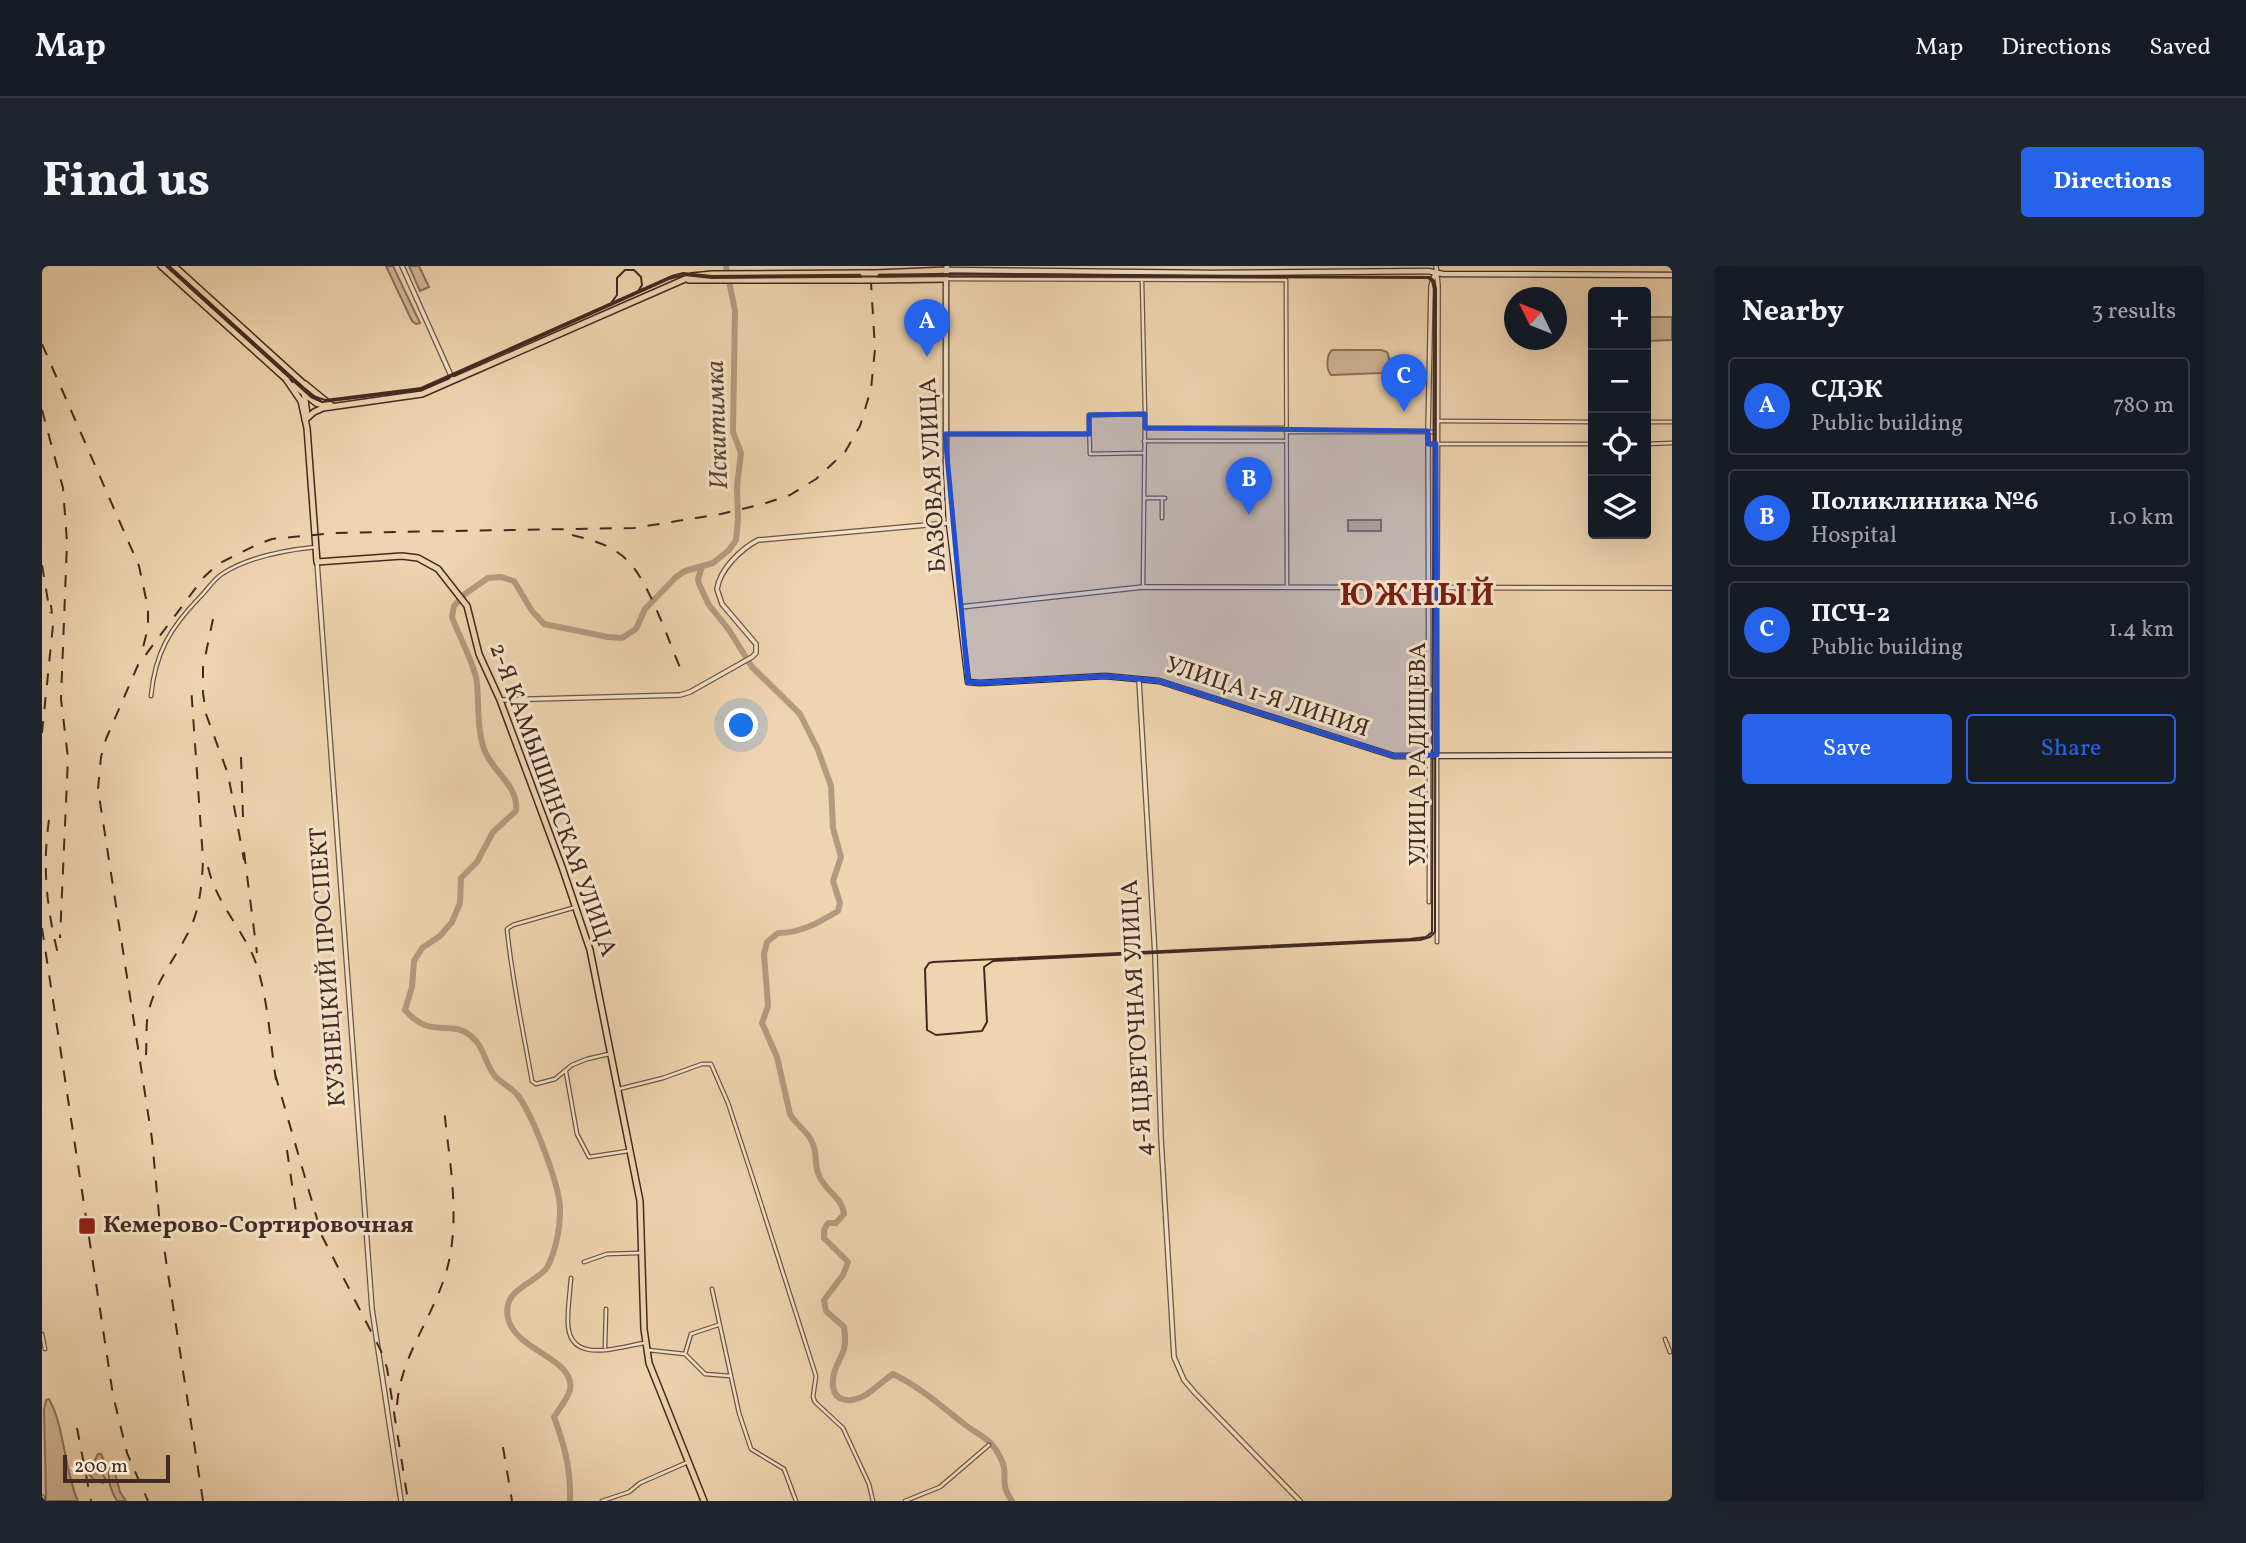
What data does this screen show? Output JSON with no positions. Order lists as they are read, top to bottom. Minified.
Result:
{"streets":{"main road":["БАЗОВАЯ УЛИЦА","УЛИЦА 1-Я ЛИНИЯ","2-Я КАМЫШИНСКАЯ УЛИЦА","КУЗНЕЦКИЙ ПРОСПЕКТ"],"street":["УЛИЦА РАДИЩЕВА","4-Я ЦВЕТОЧНАЯ УЛИЦА"]},"crossings":[["БАЗОВАЯ УЛИЦА","УЛИЦА 1-Я ЛИНИЯ"],["УЛИЦА 1-Я ЛИНИЯ","УЛИЦА РАДИЩЕВА"],["УЛИЦА 1-Я ЛИНИЯ","4-Я ЦВЕТОЧНАЯ УЛИЦА"],["2-Я КАМЫШИНСКАЯ УЛИЦА","КУЗНЕЦКИЙ ПРОСПЕКТ"]],"districts":["ЮЖНЫЙ"],"water":["Искитимка"],"places":{"transit":["Кемерово-Сортировочная"]},"scale_bar":"200 m","north":"top left","page":{"header":"Map","nav":["Map","Directions","Saved"],"buttons":["Directions",["Save","Share"]],"title":"Find us","heading":["Nearby","3 results"],"map_buttons":["+","−"],"pins":["A","C","B"],"list":[{"mark":"A","name":"СДЭК","note":"Public building","value":"780 m"},{"mark":"B","name":"Поликлиника №6","note":"Hospital","value":"1.0 km"},{"mark":"C","name":"ПСЧ-2","note":"Public building","value":"1.4 km"}],"scale":"200 m"}}
